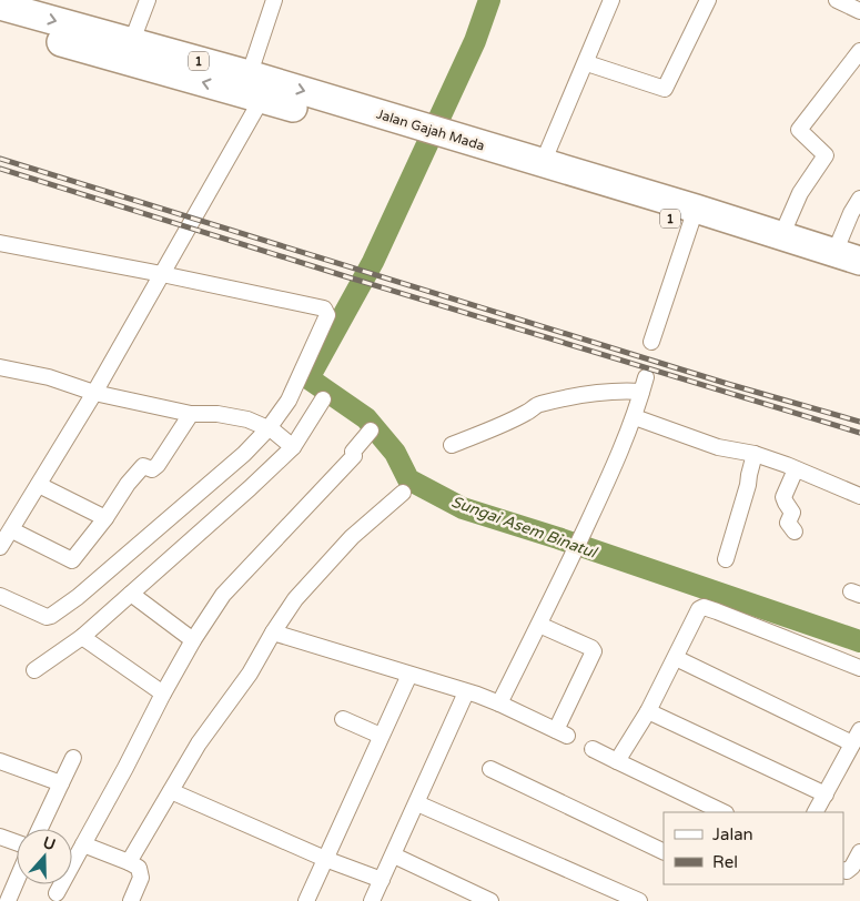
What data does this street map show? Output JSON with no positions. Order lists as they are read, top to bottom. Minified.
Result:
{"streets":{"highway":["1","Jalan Gajah Mada"]},"water":["Sungai Asem Binatul"],"legend":["Jalan","Rel"],"north":"top"}
